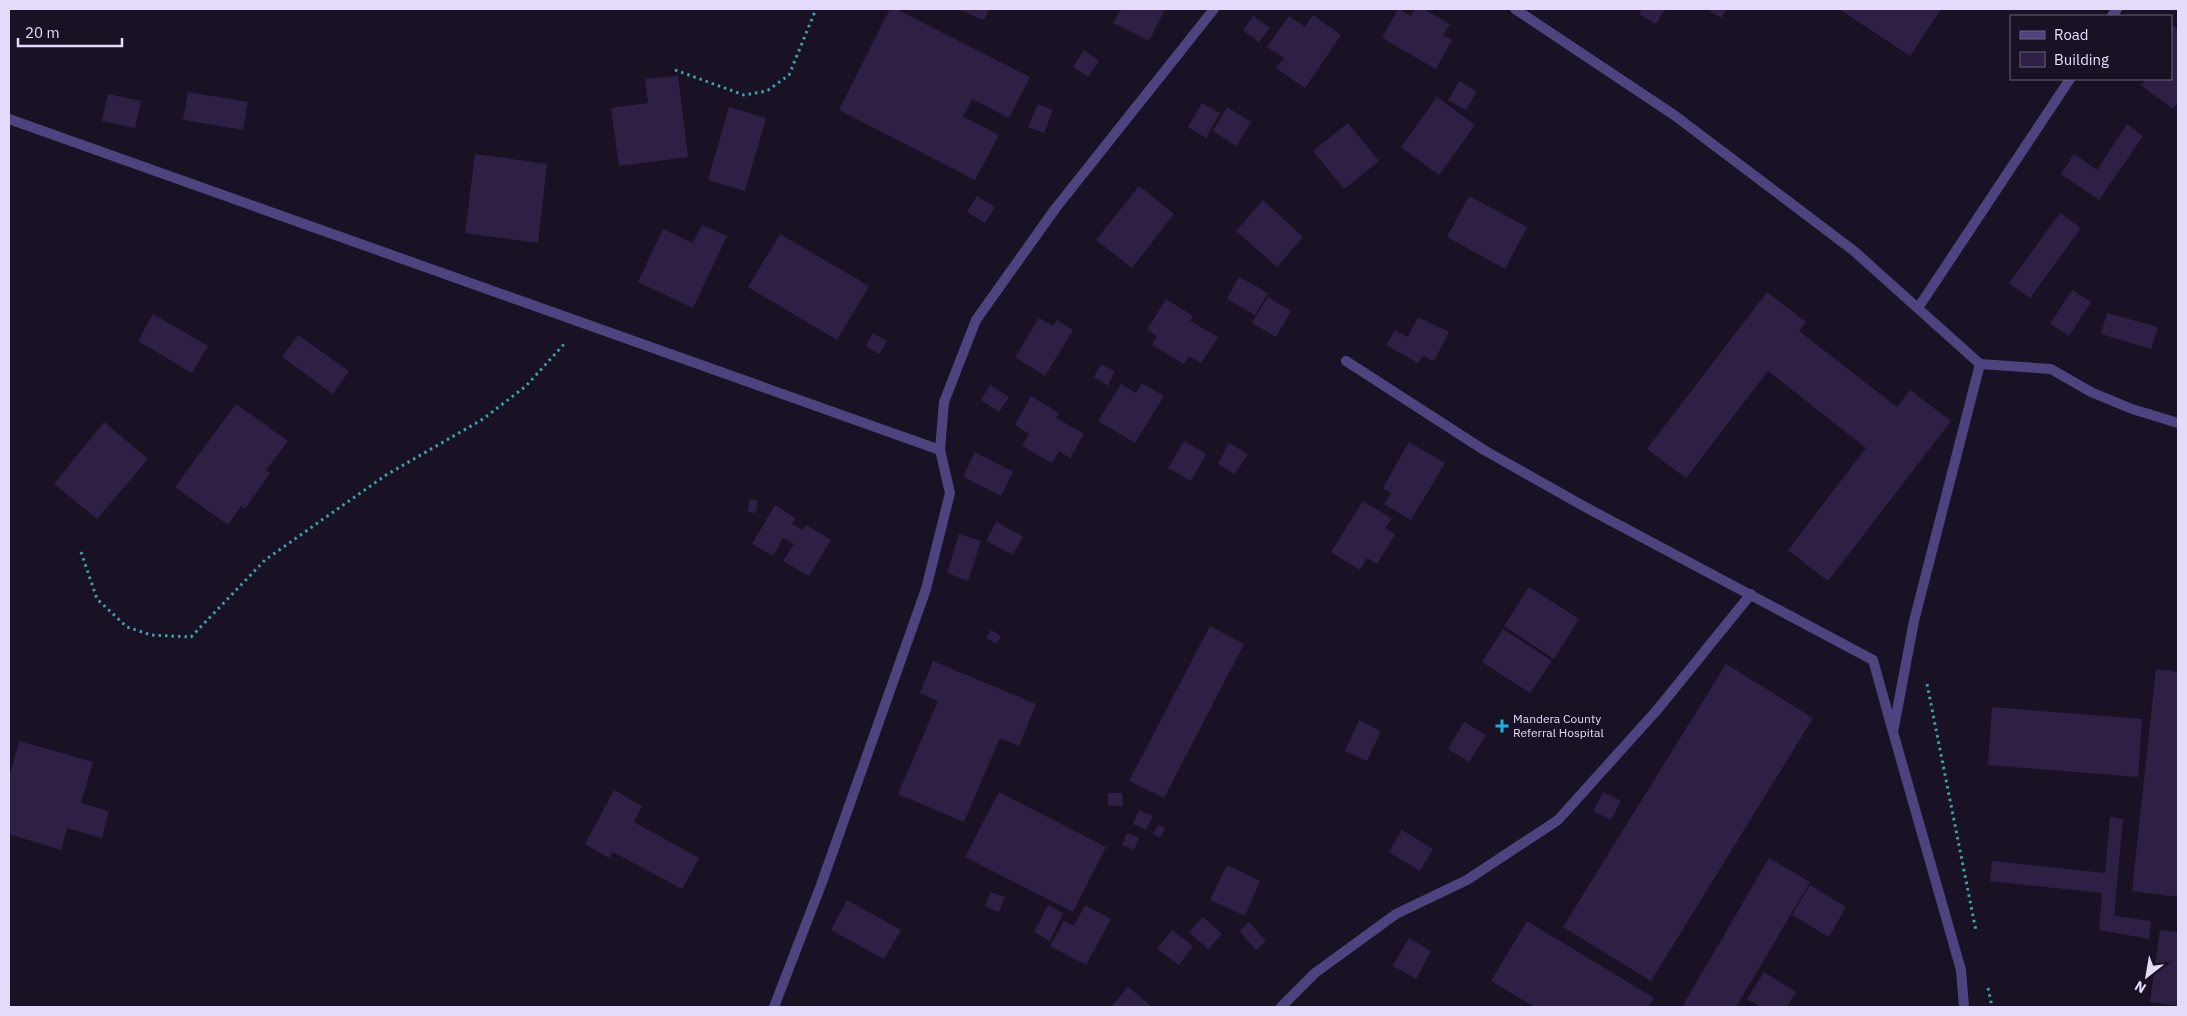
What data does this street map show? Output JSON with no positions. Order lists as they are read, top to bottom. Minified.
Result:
{"places":{"health":["Mandera County Referral Hospital"]},"legend":["Road","Building"],"scale_bar":"20 m","north":"bottom left"}
